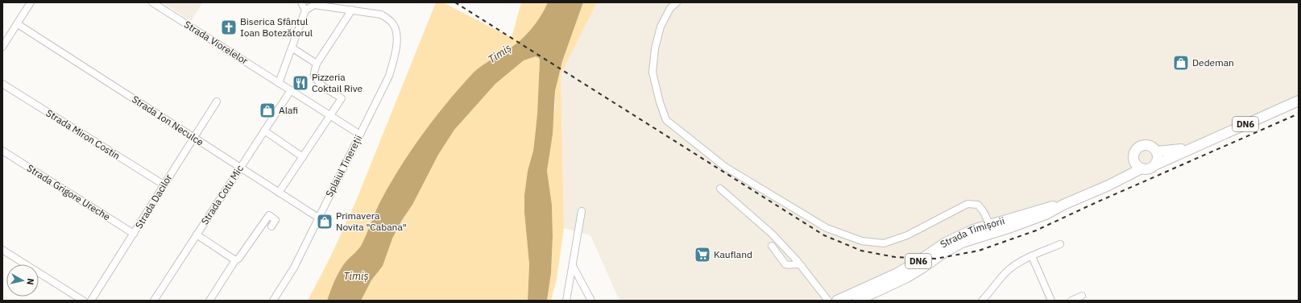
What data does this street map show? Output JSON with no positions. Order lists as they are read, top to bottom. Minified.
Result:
{"streets":{"main road":["DN6","Strada Timișorii"],"street":["Strada Viorelelor","Strada Ion Neculce","Strada Miron Costin","Splaiul Tinereții","Strada Grigore Ureche","Strada Cotu Mic","Strada Dacilor"]},"crossings":[["Strada Viorelelor","Splaiul Tinereții"],["Strada Viorelelor","Strada Cotu Mic"],["Strada Ion Neculce","Splaiul Tinereții"],["Strada Ion Neculce","Strada Cotu Mic"],["Strada Ion Neculce","Strada Dacilor"],["DN6","Strada Timișorii"],["Strada Miron Costin","Strada Dacilor"],["Strada Grigore Ureche","Strada Dacilor"]],"water":["Timiș"],"places":{"church":["Biserica Sfântul Ioan Botezătorul"],"shop":["Dedeman","Alafi","Primavera Novita \"Cabana\""],"restaurant":["Pizzeria Coktail Rive"],"supermarket":["Kaufland"]},"north":"right"}
